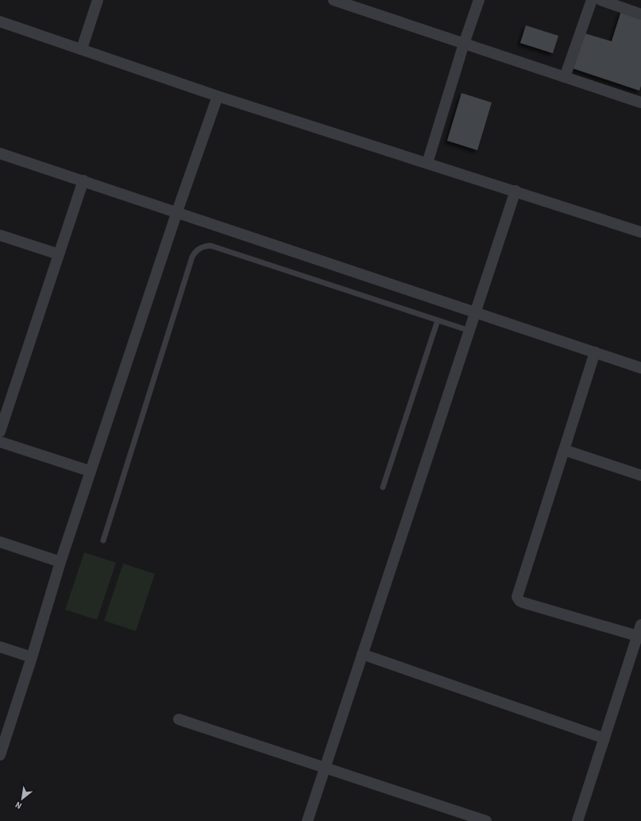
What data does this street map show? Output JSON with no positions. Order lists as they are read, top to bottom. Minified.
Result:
{"north":"bottom left"}
